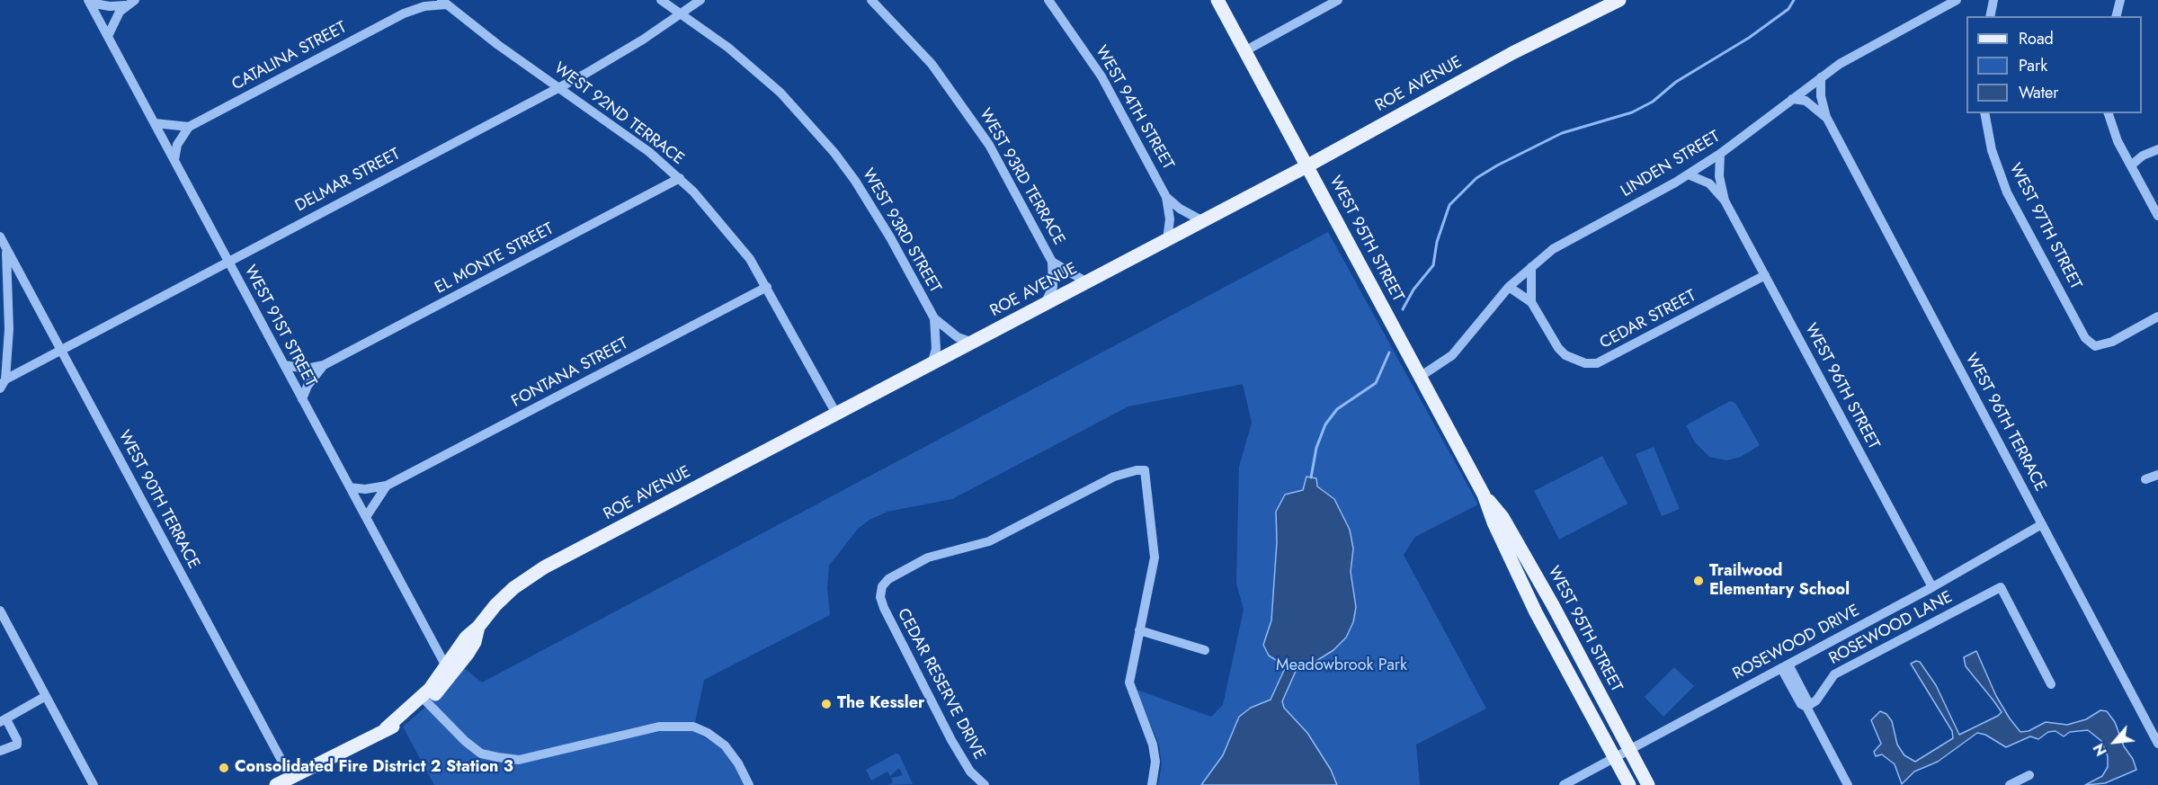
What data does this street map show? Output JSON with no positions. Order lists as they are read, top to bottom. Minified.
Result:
{"streets":{"main road":["ROE AVENUE","WEST 95TH STREET"],"street":["CATALINA STREET","WEST 94TH STREET","WEST 92ND TERRACE","LINDEN STREET","WEST 93RD TERRACE","DELMAR STREET","WEST 97TH STREET","WEST 93RD STREET","EL MONTE STREET","CEDAR STREET","WEST 91ST STREET","FONTANA STREET","WEST 96TH STREET","WEST 96TH TERRACE","WEST 90TH TERRACE","ROSEWOOD LANE","ROSEWOOD DRIVE","CEDAR RESERVE DRIVE"]},"crossings":[["CATALINA STREET","WEST 92ND TERRACE"],["ROE AVENUE","WEST 94TH STREET"],["ROE AVENUE","WEST 92ND TERRACE"],["ROE AVENUE","WEST 93RD TERRACE"],["ROE AVENUE","WEST 93RD STREET"],["ROE AVENUE","WEST 95TH STREET"],["ROE AVENUE","WEST 91ST STREET"],["ROE AVENUE","WEST 90TH TERRACE"],["WEST 92ND TERRACE","DELMAR STREET"],["WEST 92ND TERRACE","EL MONTE STREET"],["WEST 92ND TERRACE","FONTANA STREET"],["LINDEN STREET","WEST 95TH STREET"],["LINDEN STREET","CEDAR STREET"],["LINDEN STREET","WEST 96TH STREET"],["LINDEN STREET","WEST 96TH TERRACE"],["DELMAR STREET","WEST 93RD STREET"],["DELMAR STREET","WEST 91ST STREET"],["DELMAR STREET","WEST 90TH TERRACE"],["WEST 95TH STREET","ROSEWOOD DRIVE"],["EL MONTE STREET","WEST 91ST STREET"],["CEDAR STREET","WEST 96TH STREET"],["WEST 91ST STREET","FONTANA STREET"],["WEST 96TH STREET","ROSEWOOD DRIVE"],["WEST 96TH TERRACE","ROSEWOOD DRIVE"]],"parks":["Meadowbrook Park"],"places":["Trailwood Elementary School","The Kessler","Consolidated Fire District 2 Station 3"],"legend":["Road","Park","Water"],"north":"bottom left"}
